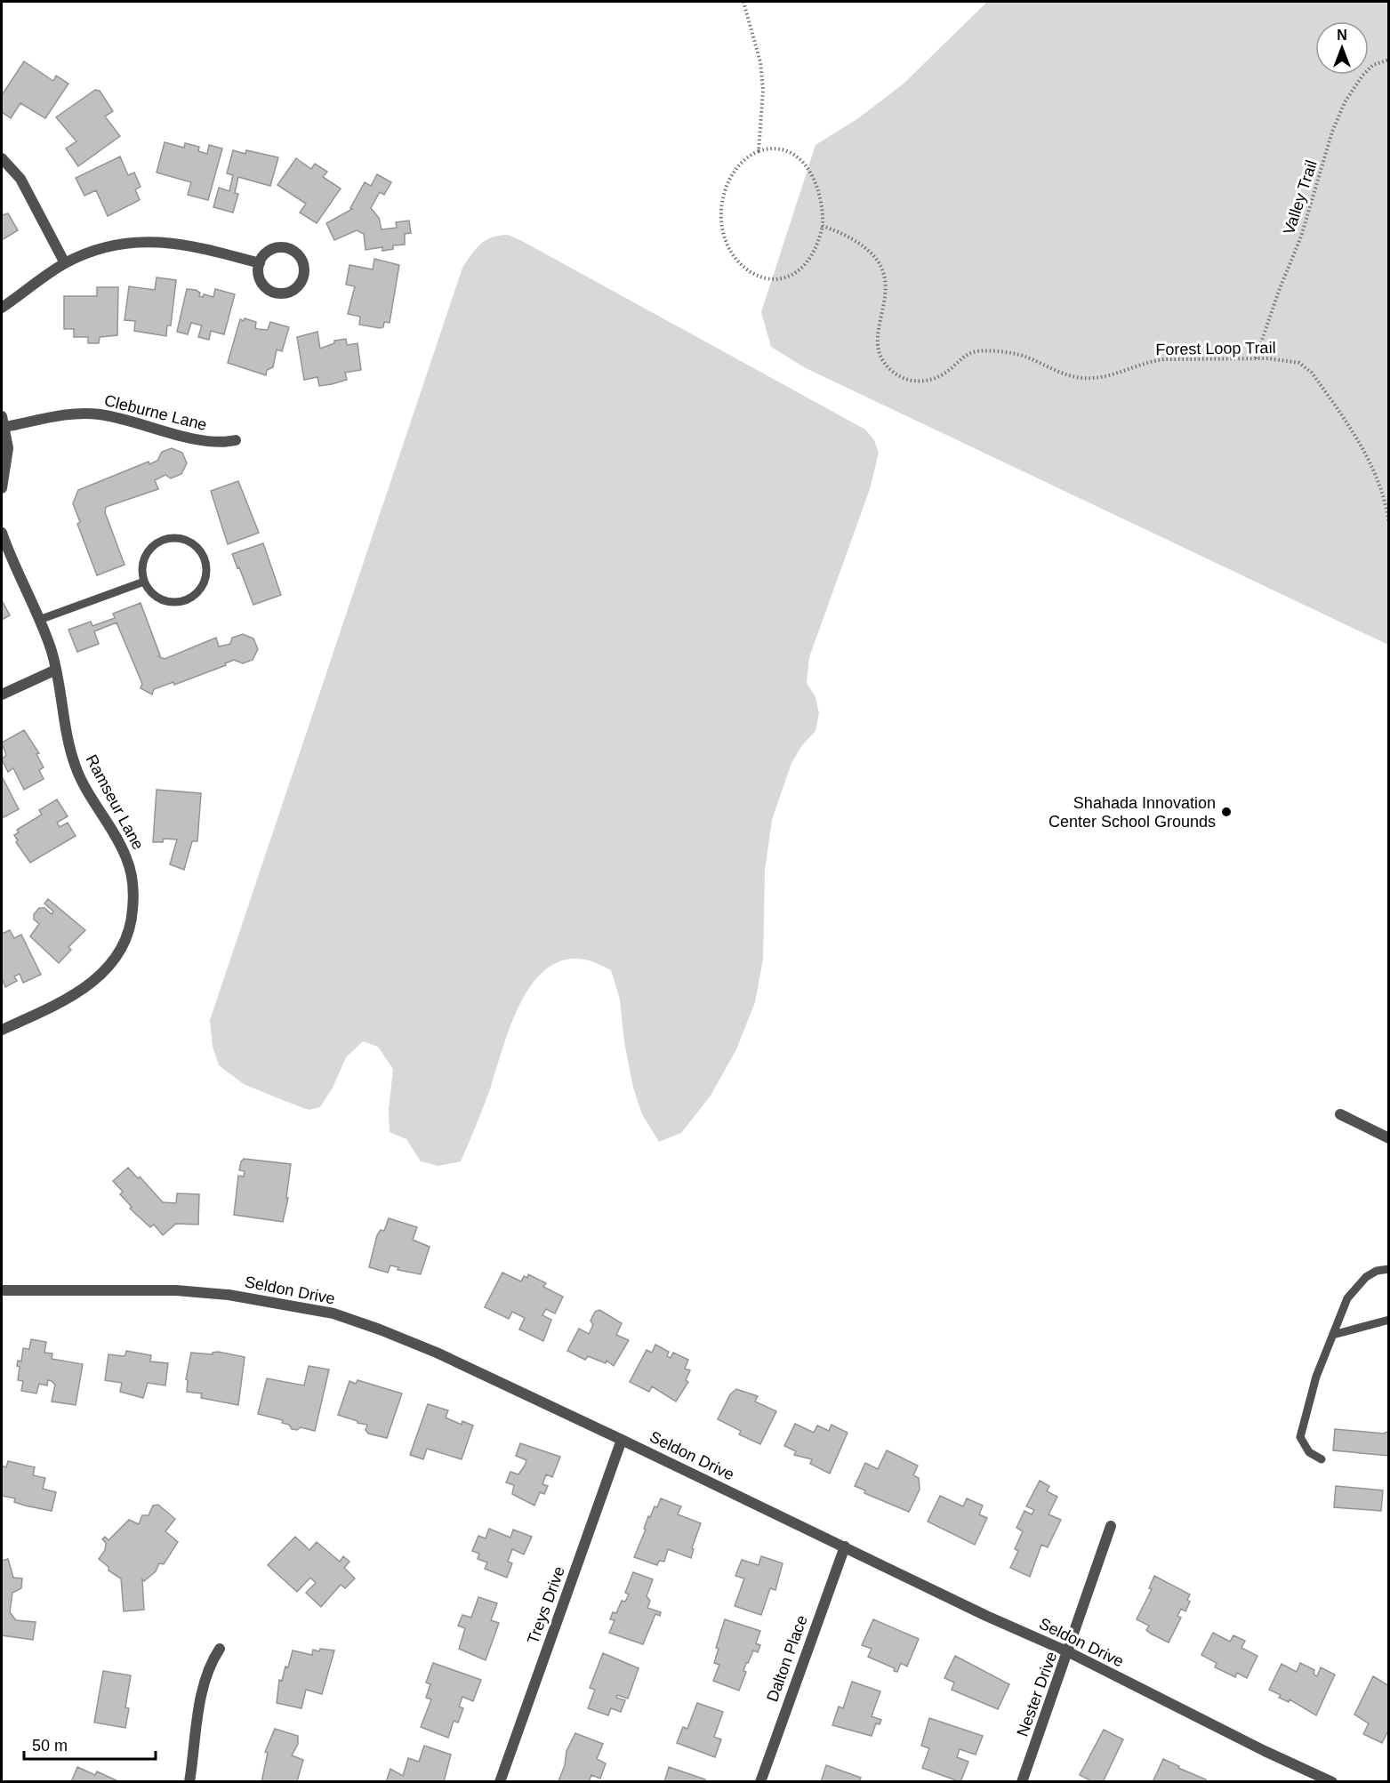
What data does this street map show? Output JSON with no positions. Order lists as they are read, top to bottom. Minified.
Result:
{"streets":{"street":["Cleburne Lane","Ramseur Lane","Seldon Drive","Treys Drive","Dalton Place","Nester Drive"],"path":["Valley Trail","Forest Loop Trail"]},"crossings":[["Valley Trail","Forest Loop Trail"],["Seldon Drive","Treys Drive"],["Seldon Drive","Dalton Place"],["Seldon Drive","Nester Drive"]],"places":["Shahada Innovation Center School Grounds"],"scale_bar":"50 m","north":"top"}
